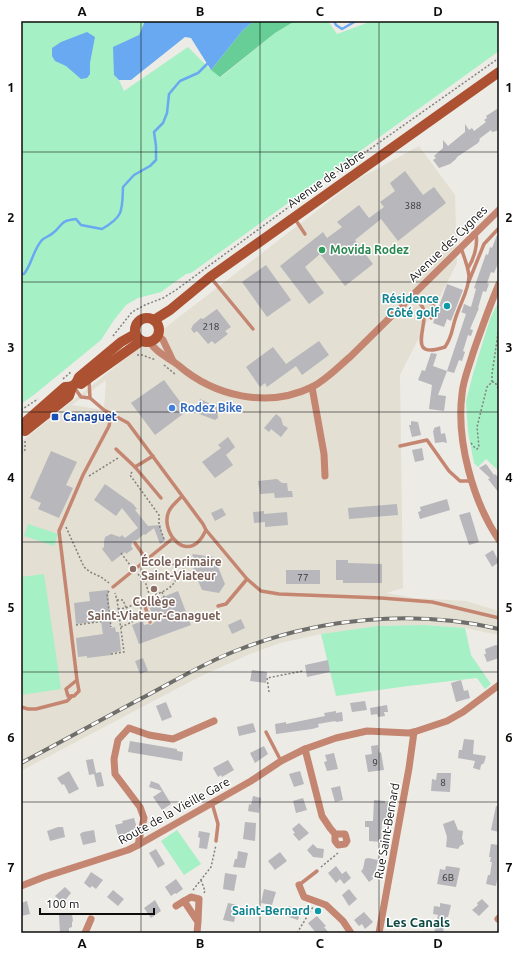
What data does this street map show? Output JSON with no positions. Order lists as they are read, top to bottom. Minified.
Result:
{"streets":{"main road":["Avenue de Vabre"],"street":["Avenue des Cygnes","Route de la Vieille Gare","Rue Saint-Bernard"]},"crossings":[["Avenue de Vabre","Avenue des Cygnes"],["Route de la Vieille Gare","Rue Saint-Bernard"]],"districts":["Les Canals"],"places":{"other":["Movida Rodez","Résidence Côté golf","Rodez Bike","École primaire Saint-Viateur","Collège Saint-Viateur-Canaguet","Saint-Bernard"],"transit":["Canaguet"]},"house_numbers":["388","218","77","9","8","6B"],"scale_bar":"100 m","grid":{"columns":["A","B","C","D"],"rows":["1","2","3","4","5","6","7"]}}
